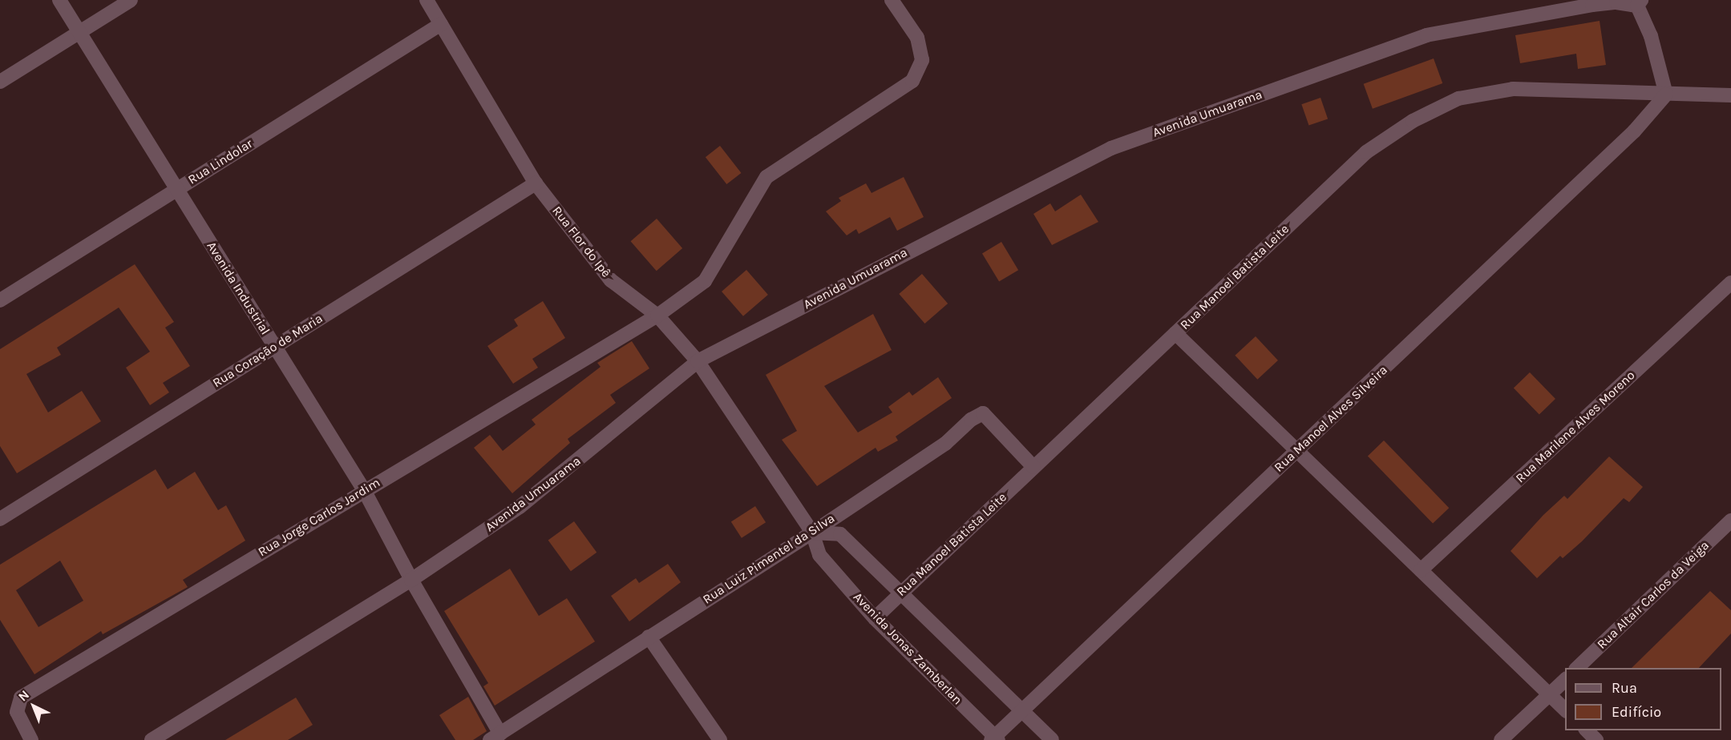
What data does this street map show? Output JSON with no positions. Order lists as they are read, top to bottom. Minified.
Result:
{"streets":{"street":["Avenida Umuarama","Rua Lindolar","Rua Flor do Ipê","Rua Manoel Batista Leite","Avenida Industrial","Rua Coração de Maria","Rua Manoel Alves Silveira","Rua Marilene Alves Moreno","Rua Jorge Carlos Jardim","Rua Luiz Pimentel da Silva","Rua Altair Carlos da Veiga","Avenida Jonas Zamberlan"]},"crossings":[["Avenida Umuarama","Rua Flor do Ipê"],["Avenida Umuarama","Avenida Industrial"],["Rua Lindolar","Rua Flor do Ipê"],["Rua Lindolar","Avenida Industrial"],["Rua Flor do Ipê","Rua Coração de Maria"],["Rua Flor do Ipê","Rua Jorge Carlos Jardim"],["Rua Flor do Ipê","Rua Luiz Pimentel da Silva"],["Rua Flor do Ipê","Avenida Jonas Zamberlan"],["Rua Manoel Batista Leite","Rua Manoel Alves Silveira"],["Rua Manoel Batista Leite","Rua Luiz Pimentel da Silva"],["Rua Manoel Batista Leite","Avenida Jonas Zamberlan"],["Avenida Industrial","Rua Coração de Maria"],["Avenida Industrial","Rua Jorge Carlos Jardim"],["Avenida Industrial","Rua Luiz Pimentel da Silva"],["Rua Manoel Alves Silveira","Avenida Jonas Zamberlan"],["Rua Luiz Pimentel da Silva","Avenida Jonas Zamberlan"]],"legend":["Rua","Edifício"],"north":"top left"}
